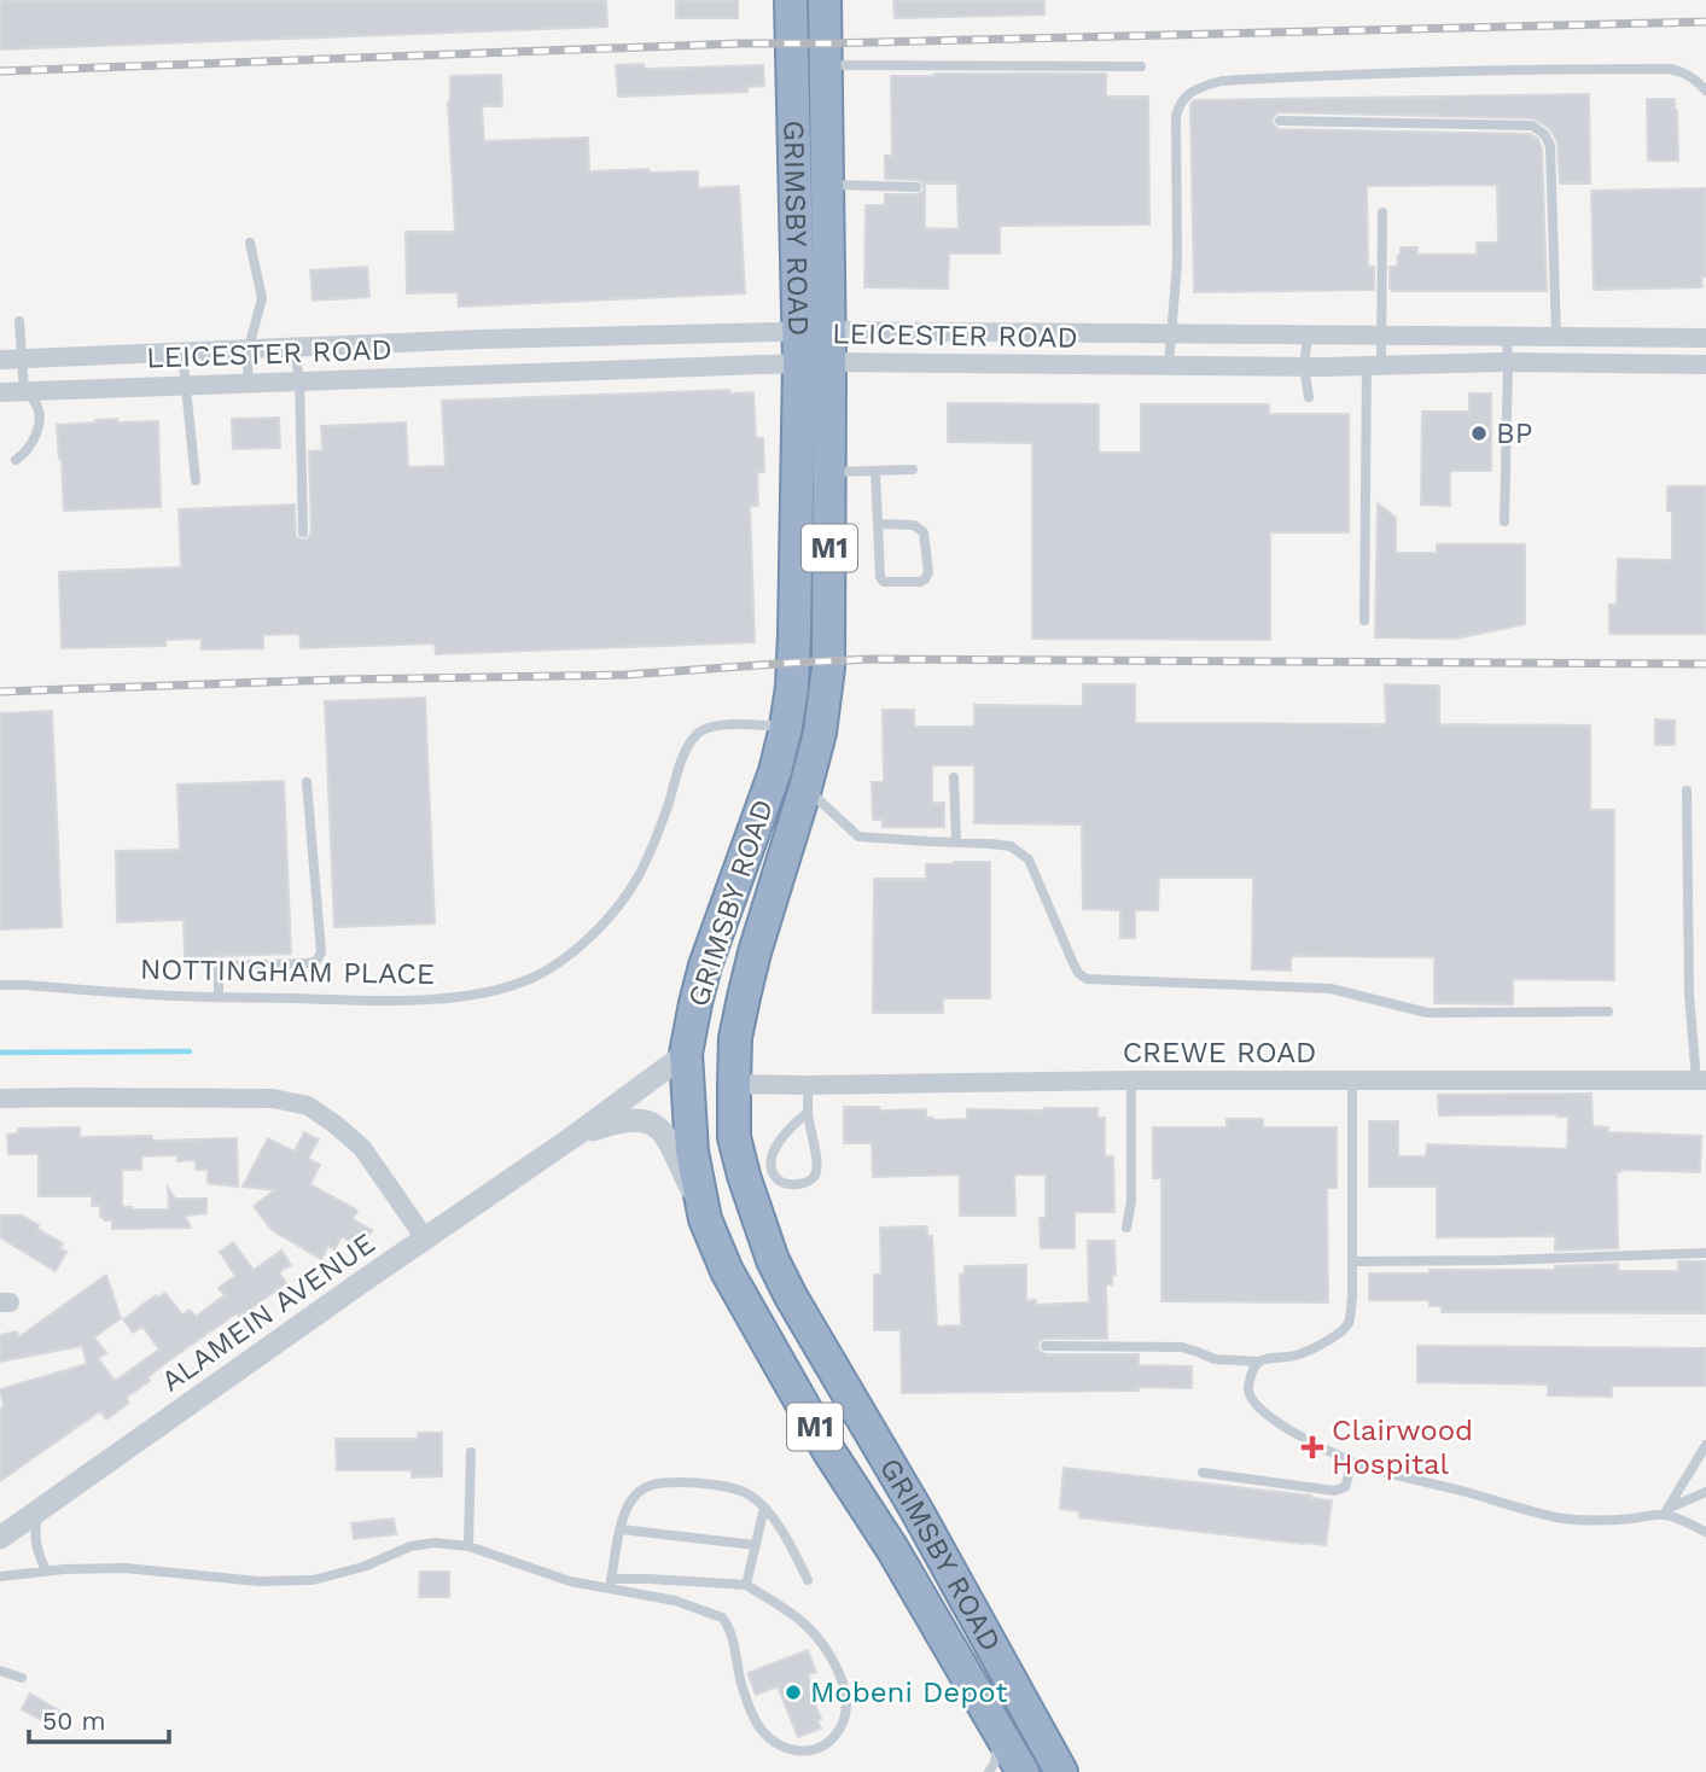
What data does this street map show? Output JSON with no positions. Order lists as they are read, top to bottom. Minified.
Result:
{"streets":{"highway":["GRIMSBY ROAD","M1"],"street":["LEICESTER ROAD","CREWE ROAD","ALAMEIN AVENUE"],"lane":["NOTTINGHAM PLACE"]},"crossings":[["GRIMSBY ROAD","LEICESTER ROAD"],["GRIMSBY ROAD","NOTTINGHAM PLACE"],["GRIMSBY ROAD","CREWE ROAD"],["GRIMSBY ROAD","ALAMEIN AVENUE"]],"places":{"other":["BP","Mobeni Depot"],"health":["Clairwood Hospital"]},"scale_bar":"50 m"}
